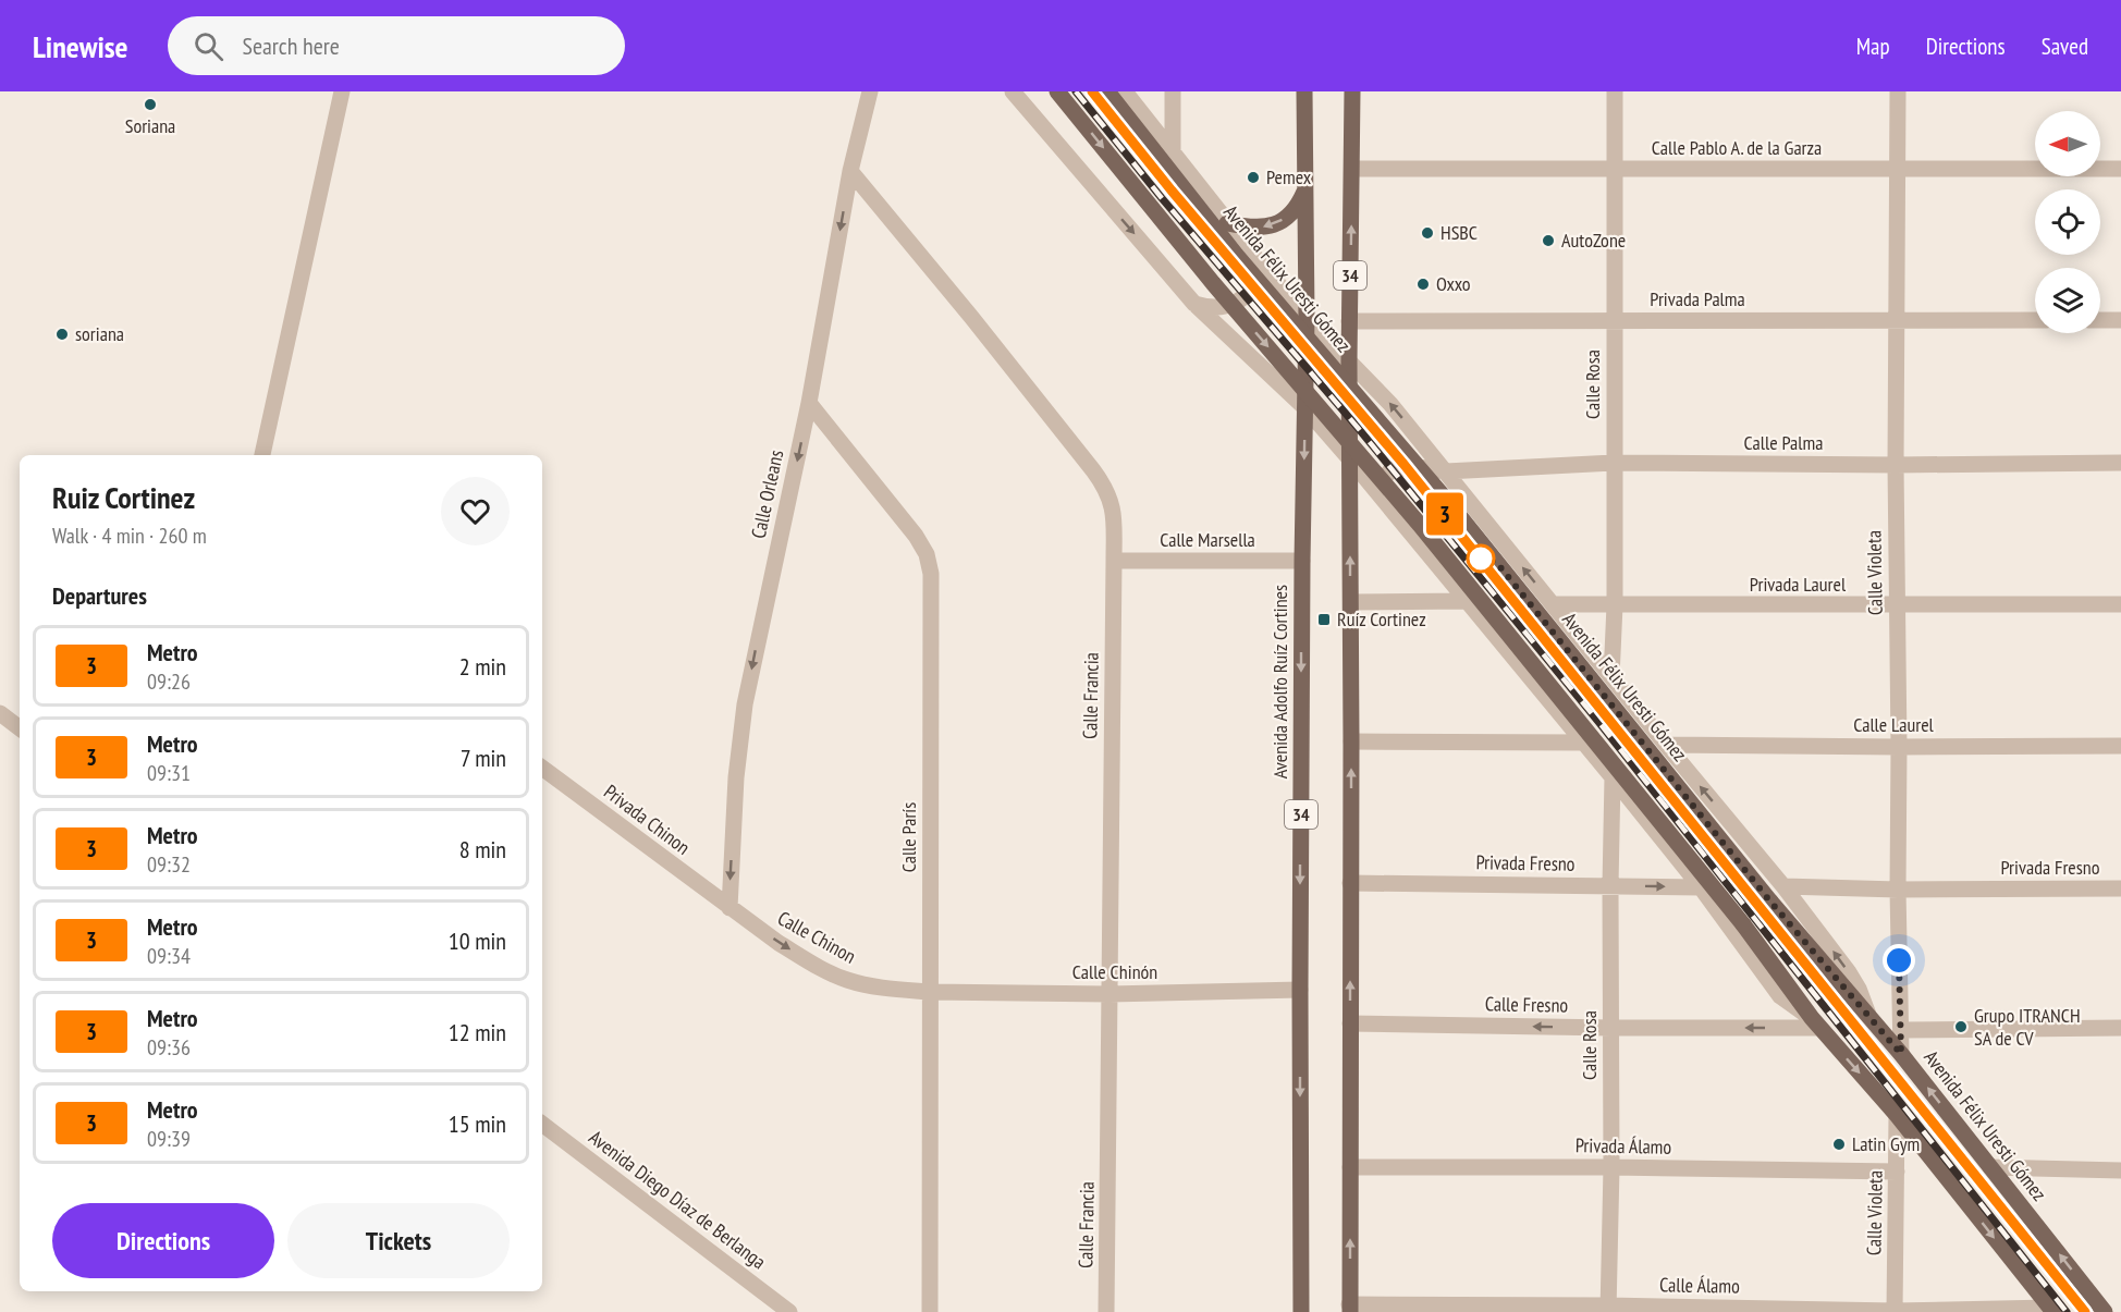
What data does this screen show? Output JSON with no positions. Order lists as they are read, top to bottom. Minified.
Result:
{"streets":{"main road":["34","Avenida Félix Uresti Gómez","Avenida Adolfo Ruíz Cortines"],"street":["Calle Pablo A. de la Garza","Privada Palma","Calle Rosa","Calle Palma","Calle Orleans","Calle Marsella","Calle Violeta","Privada Laurel","Calle Francia","Calle Laurel","Privada Chinon","Calle París","Privada Fresno","Calle Chinon","Calle Chinón","Calle Fresno","Privada Álamo","Avenida Diego Díaz de Berlanga","Calle Álamo"]},"crossings":[["Calle Pablo A. de la Garza","34"],["Calle Pablo A. de la Garza","Calle Rosa"],["Calle Pablo A. de la Garza","Calle Violeta"],["34","Privada Palma"],["34","Privada Fresno"],["34","Calle Fresno"],["34","Privada Álamo"],["34","Calle Álamo"],["Avenida Félix Uresti Gómez","Calle Violeta"],["Privada Palma","Calle Rosa"],["Privada Palma","Calle Violeta"],["Calle Rosa","Calle Palma"],["Calle Rosa","Privada Laurel"],["Calle Rosa","Privada Fresno"],["Calle Rosa","Calle Fresno"],["Calle Rosa","Privada Álamo"],["Calle Rosa","Calle Álamo"],["Calle Palma","Calle Violeta"],["Calle Orleans","Calle Francia"],["Calle Orleans","Privada Chinon"],["Calle Orleans","Calle París"],["Calle Orleans","Calle Chinon"],["Calle Marsella","Avenida Adolfo Ruíz Cortines"],["Calle Marsella","Calle Francia"],["Calle Violeta","Privada Laurel"],["Calle Violeta","Calle Laurel"],["Calle Violeta","Privada Fresno"],["Calle Violeta","Privada Álamo"],["Calle Violeta","Calle Álamo"],["Avenida Adolfo Ruíz Cortines","Calle Chinón"],["Calle Francia","Calle Chinón"],["Privada Chinon","Calle Chinon"],["Calle París","Calle Chinon"],["Calle París","Calle Chinón"],["Calle Chinon","Calle Chinón"]],"one_way":["Calle Orleans","Calle Chinon","Calle Fresno"],"places":{"other":["Soriana","Pemex","HSBC","AutoZone","Oxxo","soriana","Grupo ITRANCH SA de CV","Latin Gym"],"transit":["Ruíz Cortinez"]},"lines":["metro line 3"],"north":"left","page":{"header":"Linewise","search":"Search here","nav":["Map","Directions","Saved"],"on_map":"3","heading":[["Ruiz Cortinez","Walk · 4 min · 260 m"],"Departures"],"list":[{"mark":"3","name":"Metro","note":"09:26","value":"2 min"},{"mark":"3","name":"Metro","note":"09:31","value":"7 min"},{"mark":"3","name":"Metro","note":"09:32","value":"8 min"},{"mark":"3","name":"Metro","note":"09:34","value":"10 min"},{"mark":"3","name":"Metro","note":"09:36","value":"12 min"},{"mark":"3","name":"Metro","note":"09:39","value":"15 min"}],"buttons":["Directions","Tickets"]}}
